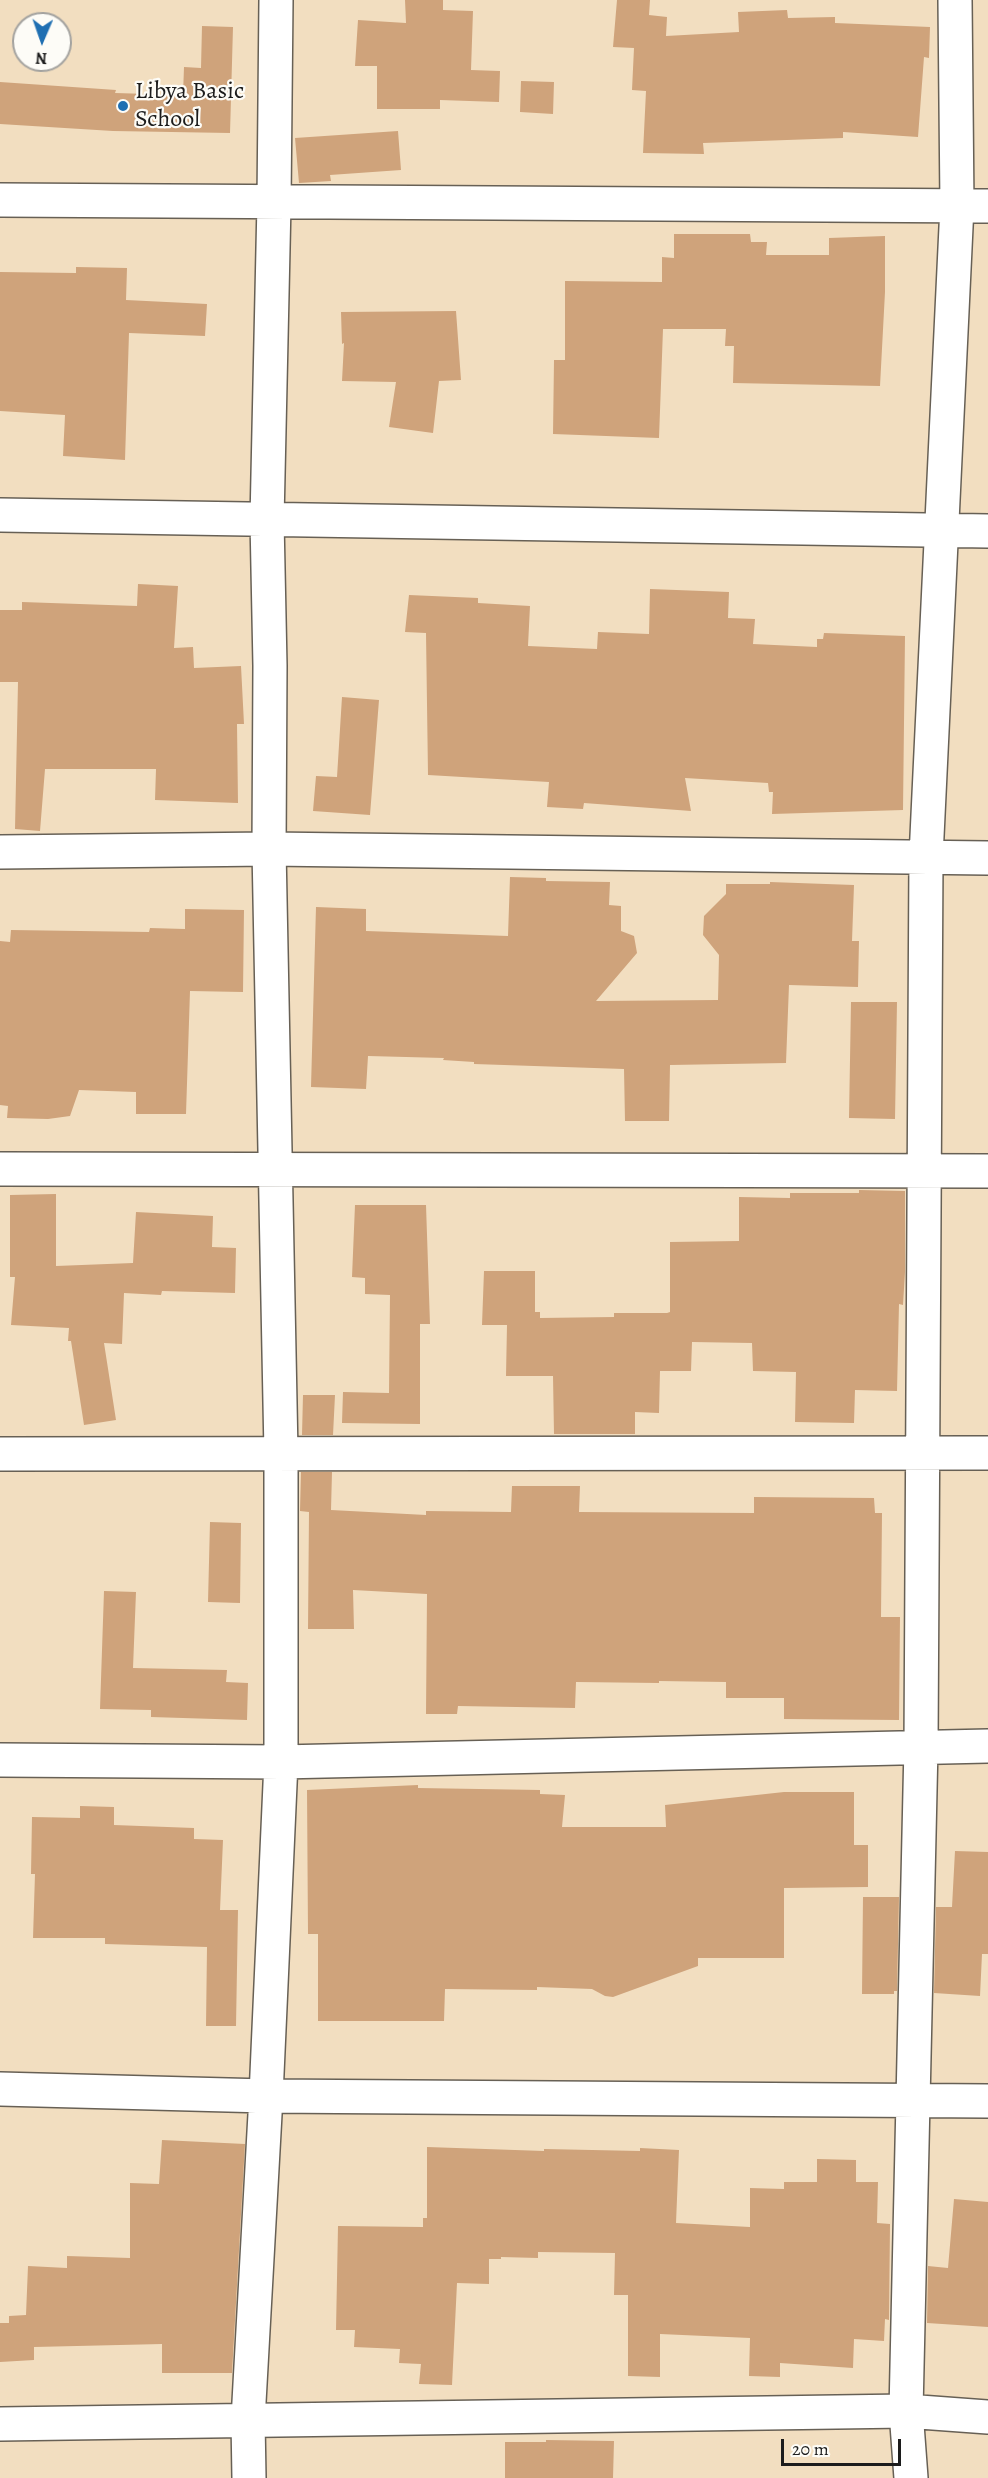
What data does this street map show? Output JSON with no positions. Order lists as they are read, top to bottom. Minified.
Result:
{"places":["Libya Basic School"],"scale_bar":"20 m","north":"bottom"}
